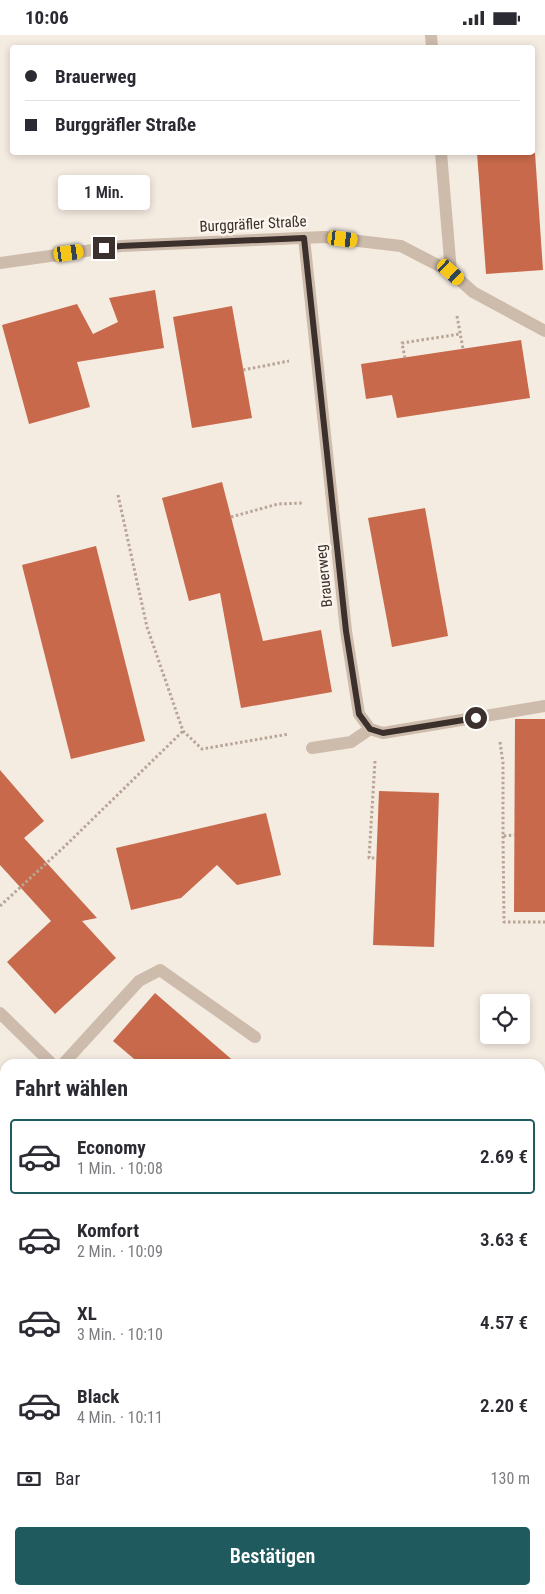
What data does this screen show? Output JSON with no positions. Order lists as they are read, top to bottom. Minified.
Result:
{"streets":{"street":["Burggräfler Straße","Brauerweg"]},"crossings":[["Burggräfler Straße","Brauerweg"]],"page":{"status":"10:06","banner":["Brauerweg","Burggräfler Straße"],"bubble":"1 Min.","heading":"Fahrt wählen","list":[{"name":"Economy","note":"1 Min. · 10:08","value":"2.69 €"},{"name":"Komfort","note":"2 Min. · 10:09","value":"3.63 €"},{"name":"XL","note":"3 Min. · 10:10","value":"4.57 €"},{"name":"Black","note":"4 Min. · 10:11","value":"2.20 €"}],"pay":["Bar","130 m"],"buttons":"Bestätigen"}}
